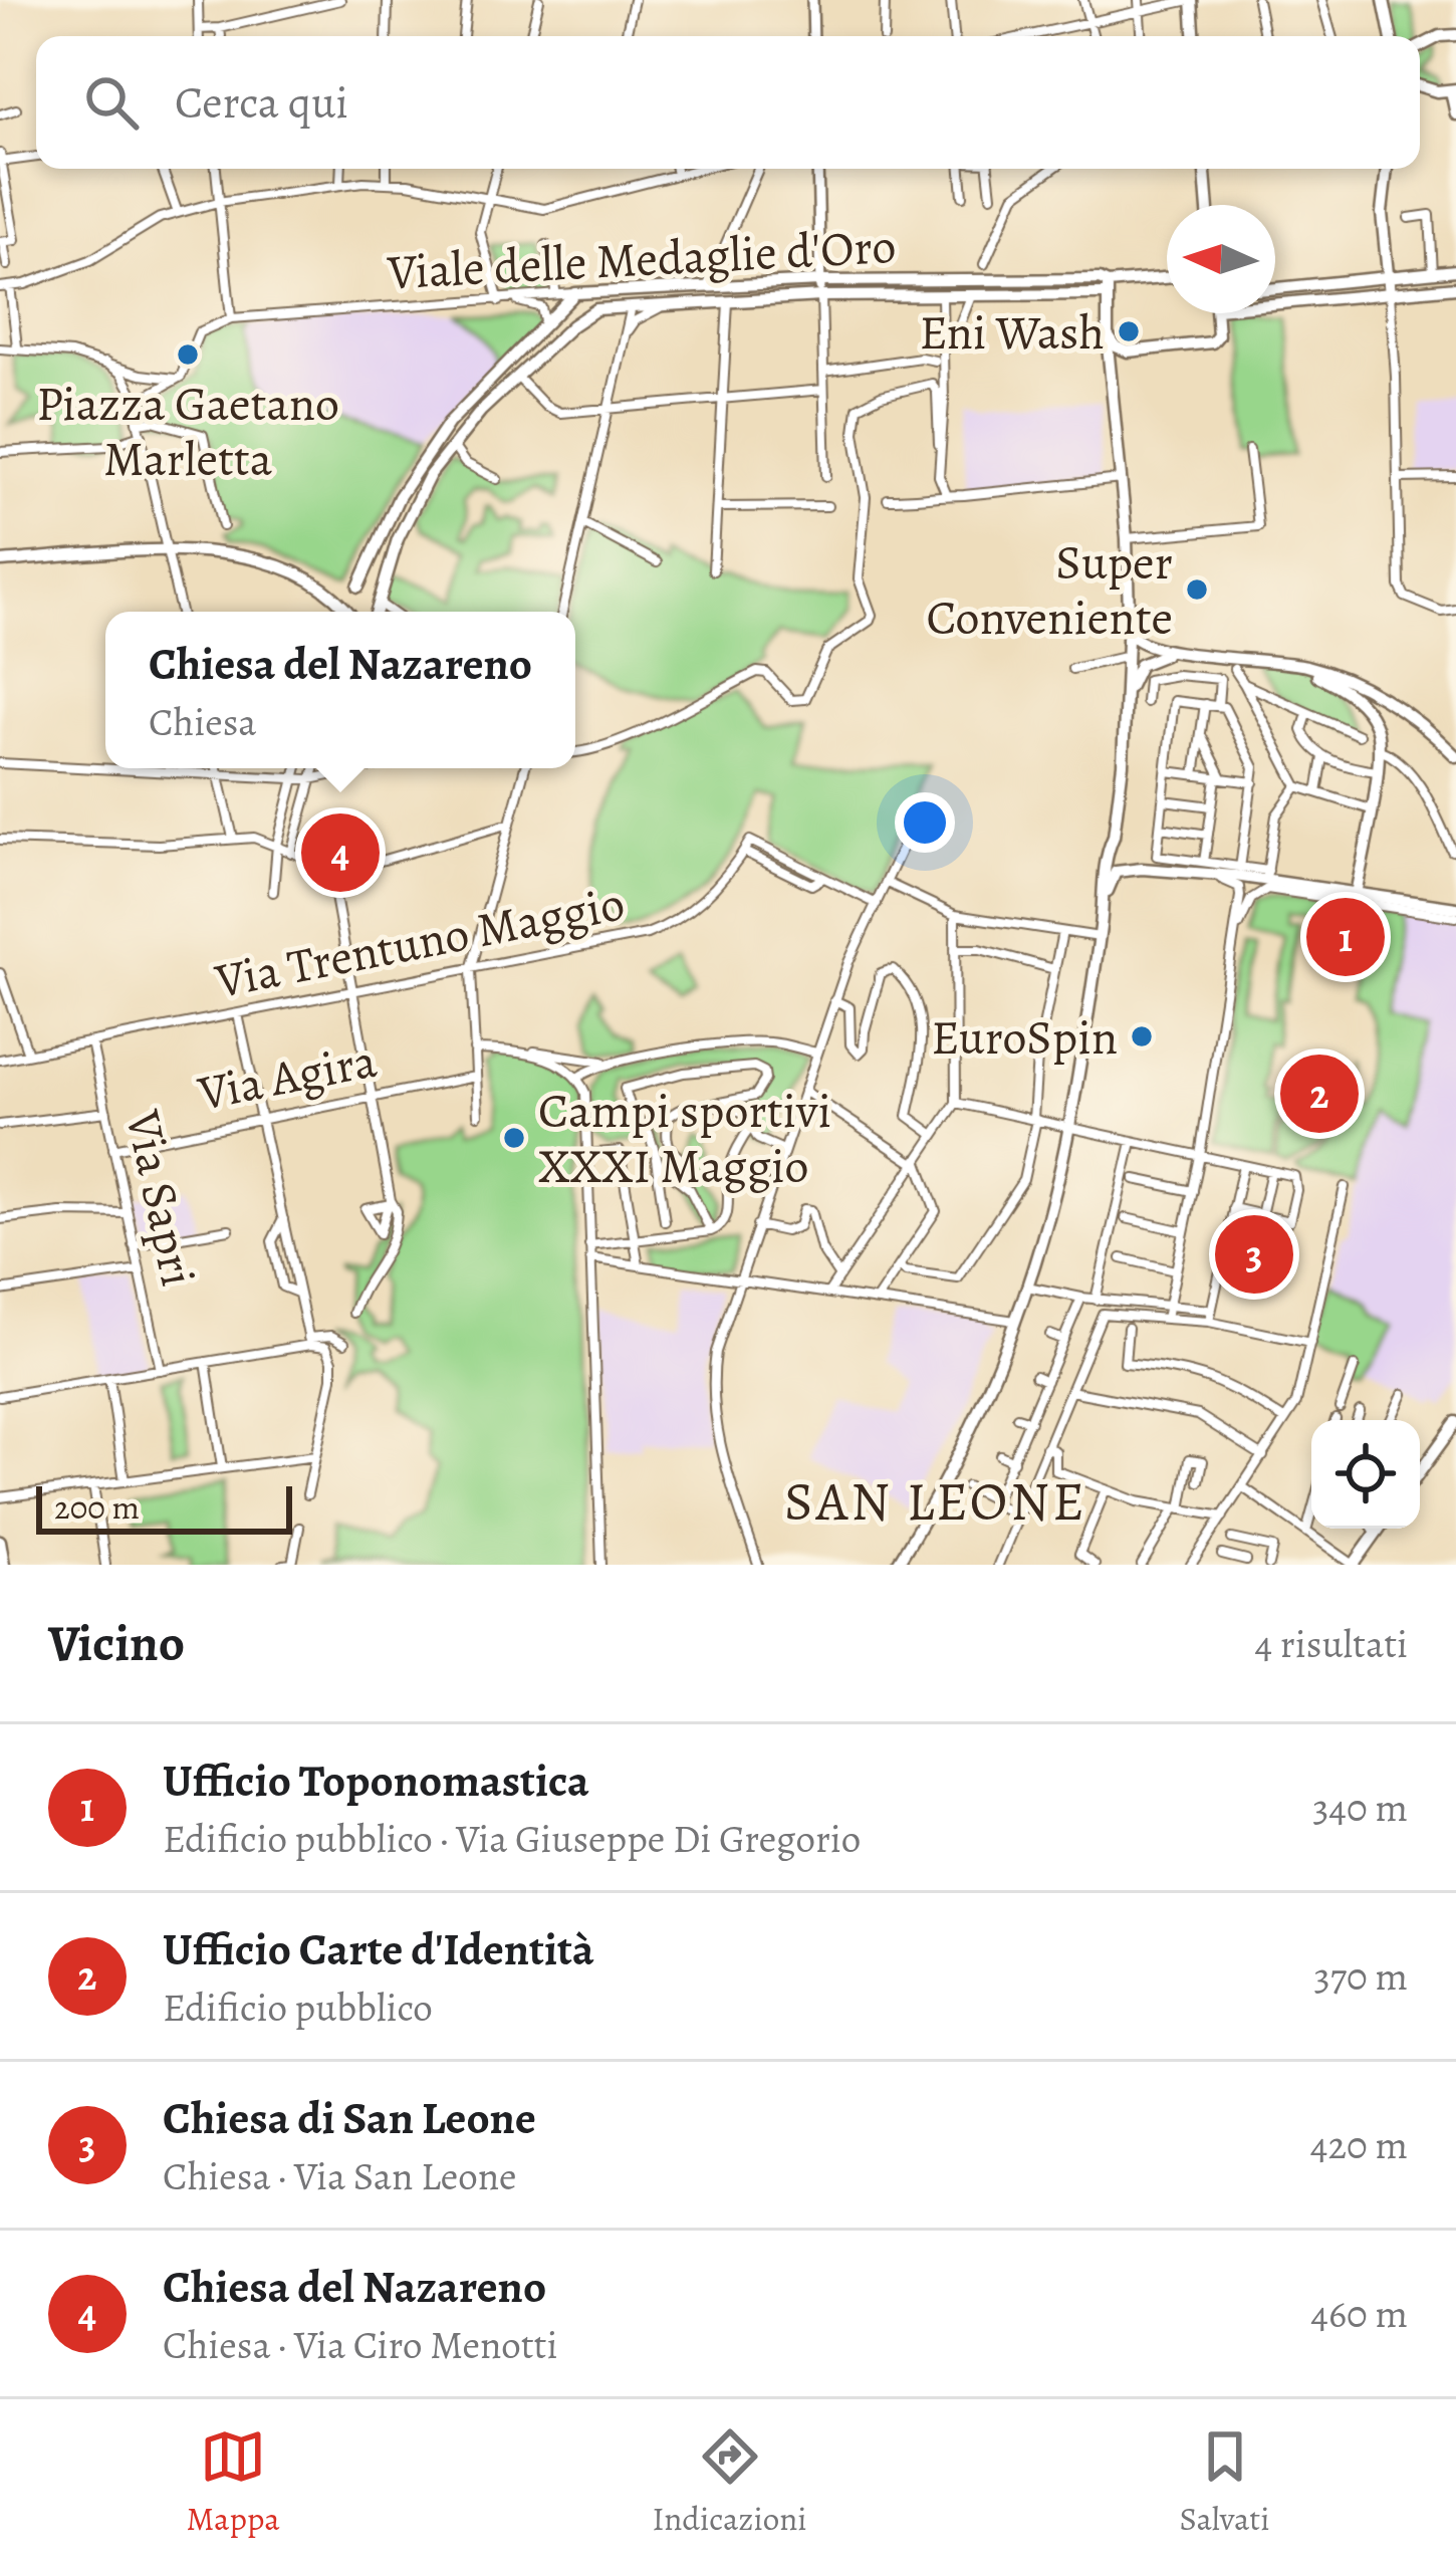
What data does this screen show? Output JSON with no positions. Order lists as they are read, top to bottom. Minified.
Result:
{"streets":{"main road":["Viale delle Medaglie d'Oro"],"street":["Via Trentuno Maggio","Via Agira","Via Sapri"]},"crossings":[["Via Trentuno Maggio","Via Sapri"],["Via Agira","Via Sapri"]],"districts":["SAN LEONE"],"places":["Eni Wash","Piazza Gaetano Marletta","Super Conveniente","EuroSpin","Campi sportivi XXXI Maggio"],"scale_bar":"200 m","north":"left","page":{"search":"Cerca qui","popup":["Chiesa del Nazareno","Chiesa"],"pins":["4","1","2","3"],"scale":"200 m","heading":["Vicino","4 risultati"],"list":[{"mark":"1","name":"Ufficio Toponomastica","note":"Edificio pubblico · Via Giuseppe Di Gregorio","value":"340 m"},{"mark":"2","name":"Ufficio Carte d'Identità","note":"Edificio pubblico","value":"370 m"},{"mark":"3","name":"Chiesa di San Leone","note":"Chiesa · Via San Leone","value":"420 m"},{"mark":"4","name":"Chiesa del Nazareno","note":"Chiesa · Via Ciro Menotti","value":"460 m"}],"nav":["Mappa","Indicazioni","Salvati"]}}
